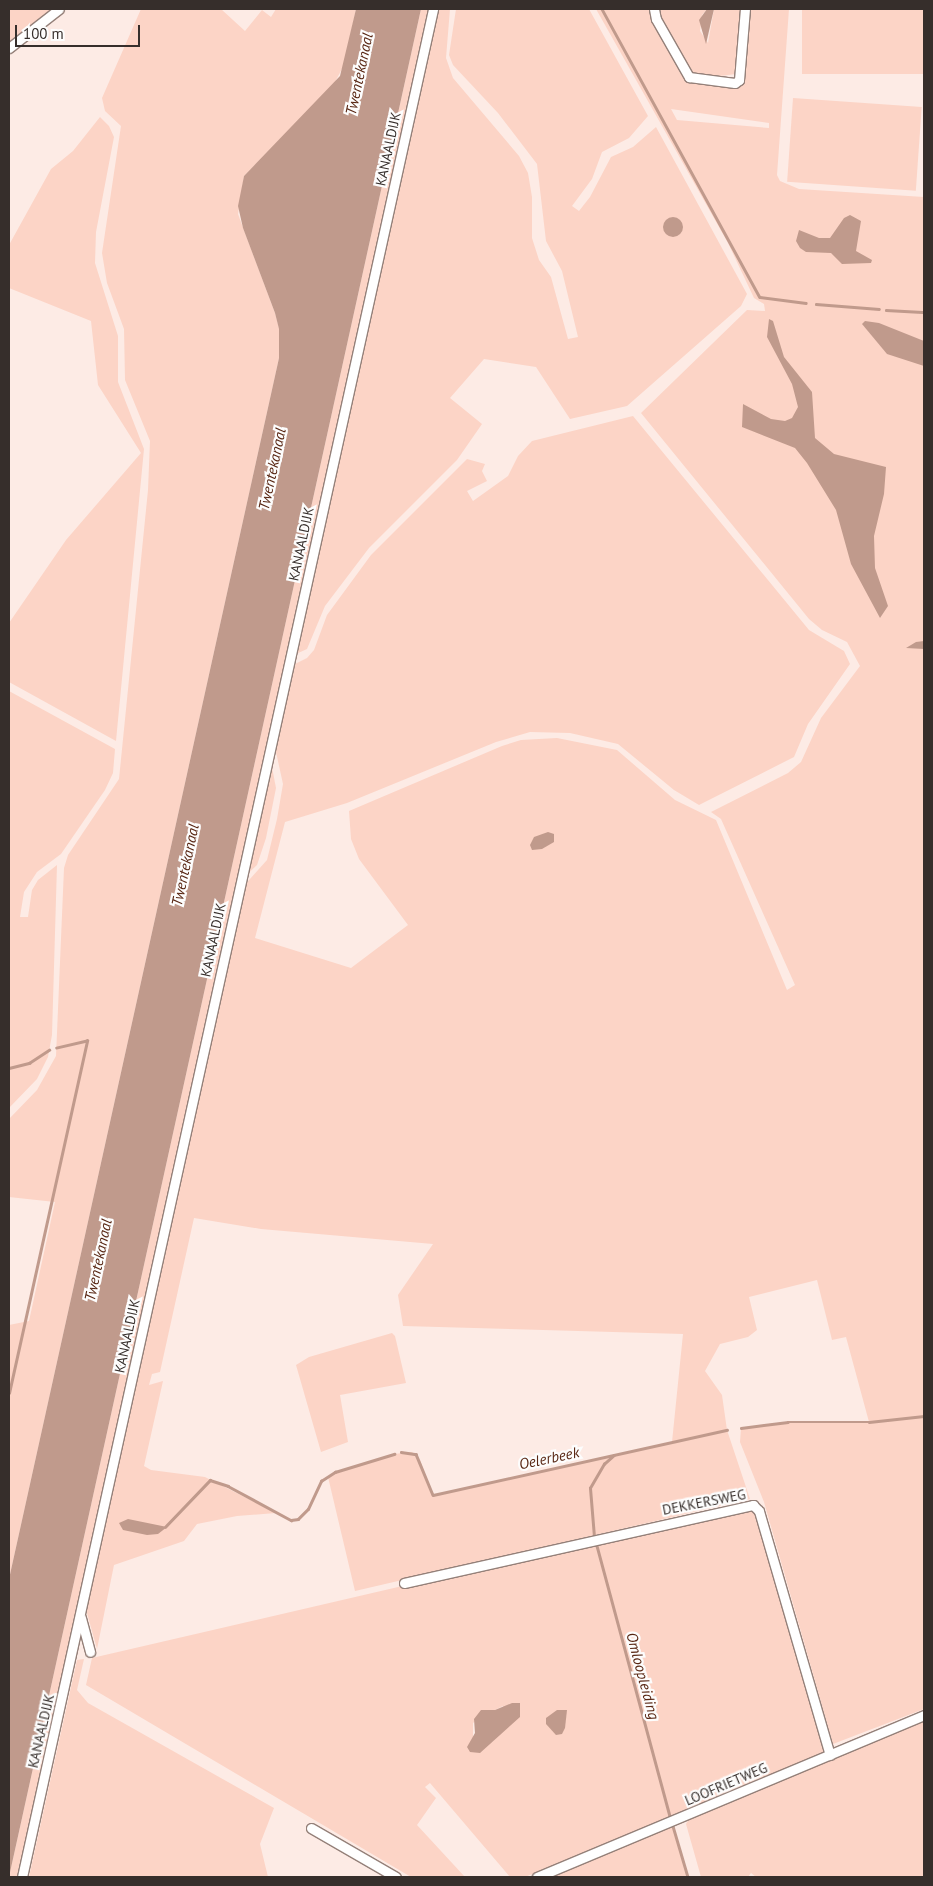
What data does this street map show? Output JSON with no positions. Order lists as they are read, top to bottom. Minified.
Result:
{"streets":{"street":["KANAALDIJK","DEKKERSWEG","LOOFRIETWEG"]},"crossings":[["DEKKERSWEG","LOOFRIETWEG"]],"water":["Twentekanaal","Oelerbeek","Omloopleiding"],"scale_bar":"100 m"}
